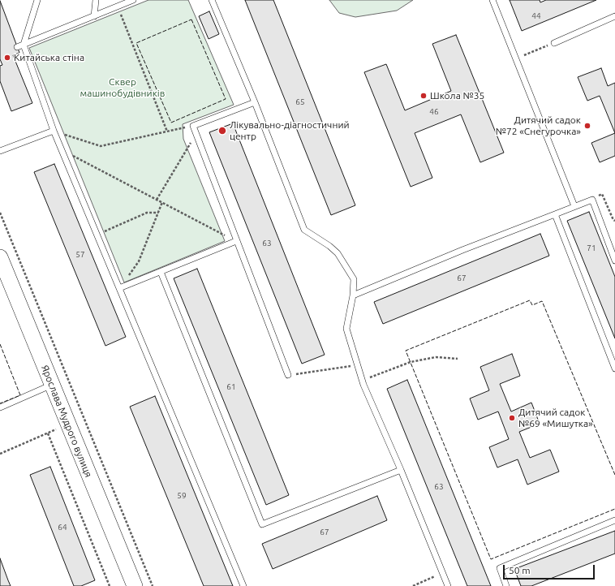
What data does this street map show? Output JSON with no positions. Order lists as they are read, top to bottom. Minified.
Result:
{"streets":{"street":["Ярослава Мудрого вулиця"]},"parks":["Сквер машинобудівників"],"places":["Китайська стіна","Школа №35","Дитячий садок №72 «Снегурочка»","Лікувально-діагностичний центр","Дитячий садок №69 «Мишутка»"],"house_numbers":["44","65","46","63","71","57","67","61","63","59","64","67"],"scale_bar":"50 m"}
